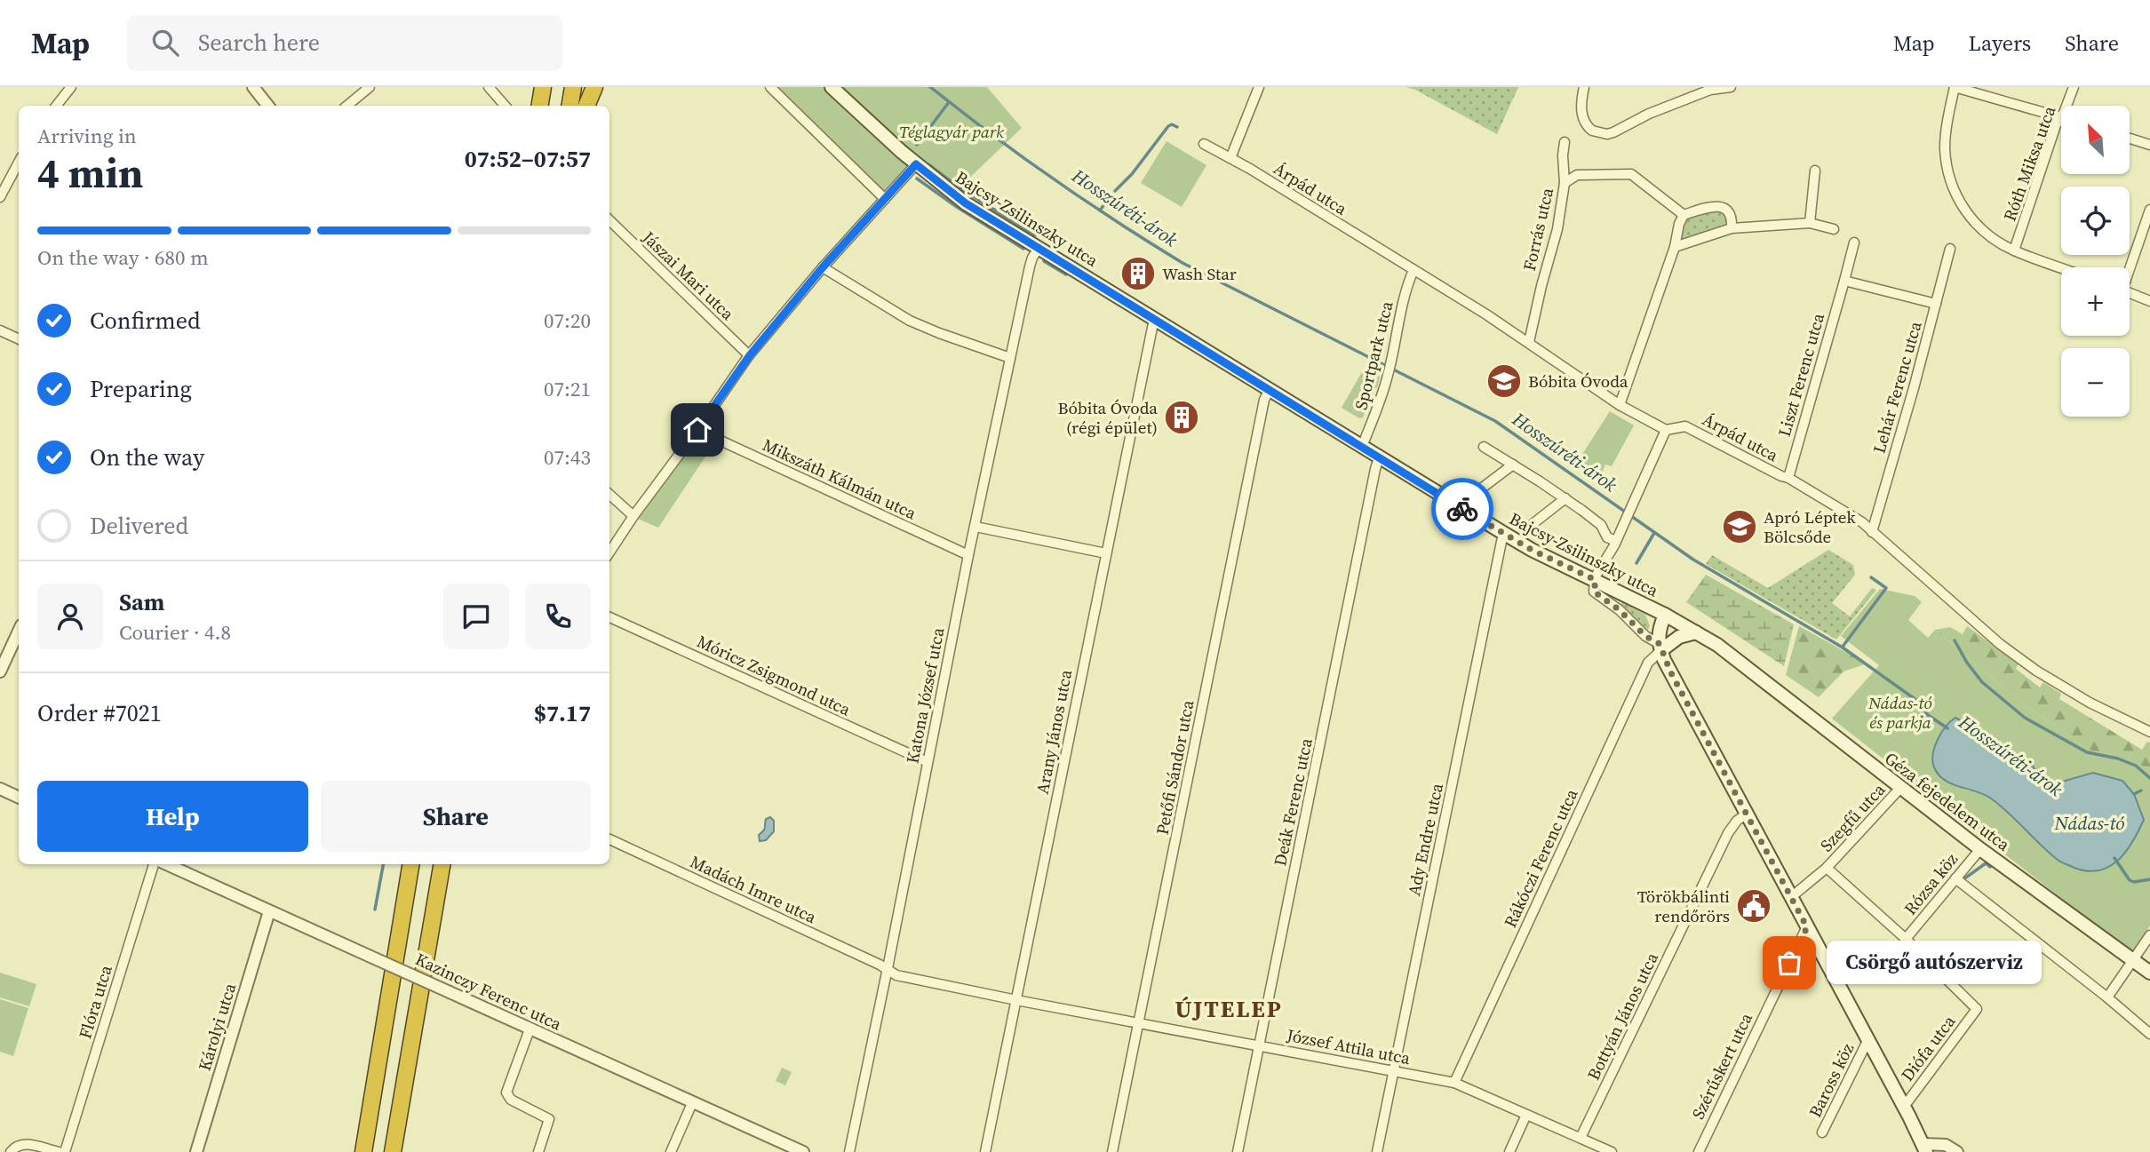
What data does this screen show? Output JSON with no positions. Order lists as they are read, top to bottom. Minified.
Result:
{"streets":{"main road":["Bajcsy-Zsilinszky utca","Géza fejedelem utca"],"street":["Róth Miksa utca","Árpád utca","Forrás utca","Jászai Mari utca","Sportpark utca","Liszt Ferenc utca","Lehár Ferenc utca","Mikszáth Kálmán utca","Móricz Zsigmond utca","Katona József utca","Arany János utca","Petőfi Sándor utca","Deák Ferenc utca","Szegfű utca","Ady Endre utca","Rákóczi Ferenc utca","Rózsa köz","Madách Imre utca","Kazinczy Ferenc utca","Flóra utca","Bottyán János utca","Károlyi utca","József Attila utca","Diófa utca","Szérűskert utca","Baross köz"]},"crossings":[["Árpád utca","Forrás utca"],["Árpád utca","Sportpark utca"],["Árpád utca","Liszt Ferenc utca"],["Árpád utca","Lehár Ferenc utca"],["Bajcsy-Zsilinszky utca","Sportpark utca"],["Bajcsy-Zsilinszky utca","Katona József utca"],["Bajcsy-Zsilinszky utca","Arany János utca"],["Bajcsy-Zsilinszky utca","Petőfi Sándor utca"],["Bajcsy-Zsilinszky utca","Géza fejedelem utca"],["Bajcsy-Zsilinszky utca","Deák Ferenc utca"],["Bajcsy-Zsilinszky utca","Ady Endre utca"],["Bajcsy-Zsilinszky utca","Rákóczi Ferenc utca"],["Mikszáth Kálmán utca","Katona József utca"],["Móricz Zsigmond utca","Katona József utca"],["Katona József utca","Madách Imre utca"],["Katona József utca","József Attila utca"],["Arany János utca","József Attila utca"],["Petőfi Sándor utca","József Attila utca"],["Géza fejedelem utca","Szegfű utca"],["Géza fejedelem utca","Rózsa köz"],["Deák Ferenc utca","József Attila utca"],["Szegfű utca","Rózsa köz"],["Szegfű utca","Diófa utca"],["Ady Endre utca","József Attila utca"],["Rákóczi Ferenc utca","József Attila utca"],["Madách Imre utca","József Attila utca"],["Kazinczy Ferenc utca","Károlyi utca"],["Bottyán János utca","József Attila utca"]],"districts":["ÚJTELEP"],"water":["Hosszúréti-árok","Nádas-tó"],"parks":["Téglagyár park","Nádas-tó és parkja"],"places":{"building":["Wash Star","Bóbita Óvoda (régi épület)"],"school or university":["Bóbita Óvoda","Apró Léptek Bölcsőde"],"public building":["Törökbálinti rendőrörs"],"other":["Csörgő autószerviz"]},"north":"top left","page":{"header":"Map","search":"Search here","nav":["Map","Layers","Share"],"map_buttons":["+","−"],"heading":["4 min","Arriving in","07:52–07:57"],"panel":["Sam","Courier · 4.8","Order #7021","$7.17"],"bar":"On the way · 680 m","list":[["Confirmed","07:20"],["Preparing","07:21"],["On the way","07:43"],"Delivered"],"buttons":["Help","Share"],"bubble":"Csörgő autószerviz"}}
